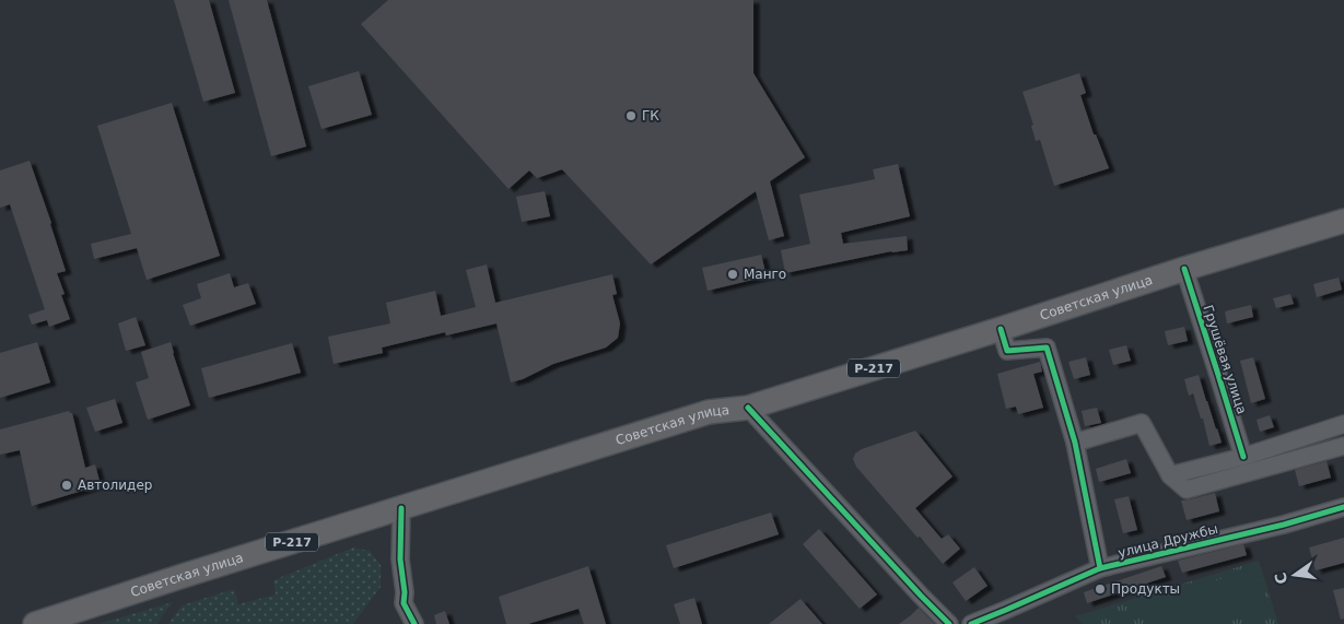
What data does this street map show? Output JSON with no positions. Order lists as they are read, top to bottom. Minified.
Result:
{"streets":{"highway":["Советская улица","Р-217"],"street":["Грушёвая улица","улица Дружбы"]},"crossings":[["Советская улица","Грушёвая улица"]],"places":["ГК","Манго","Автолидер","Продукты"],"north":"left"}
